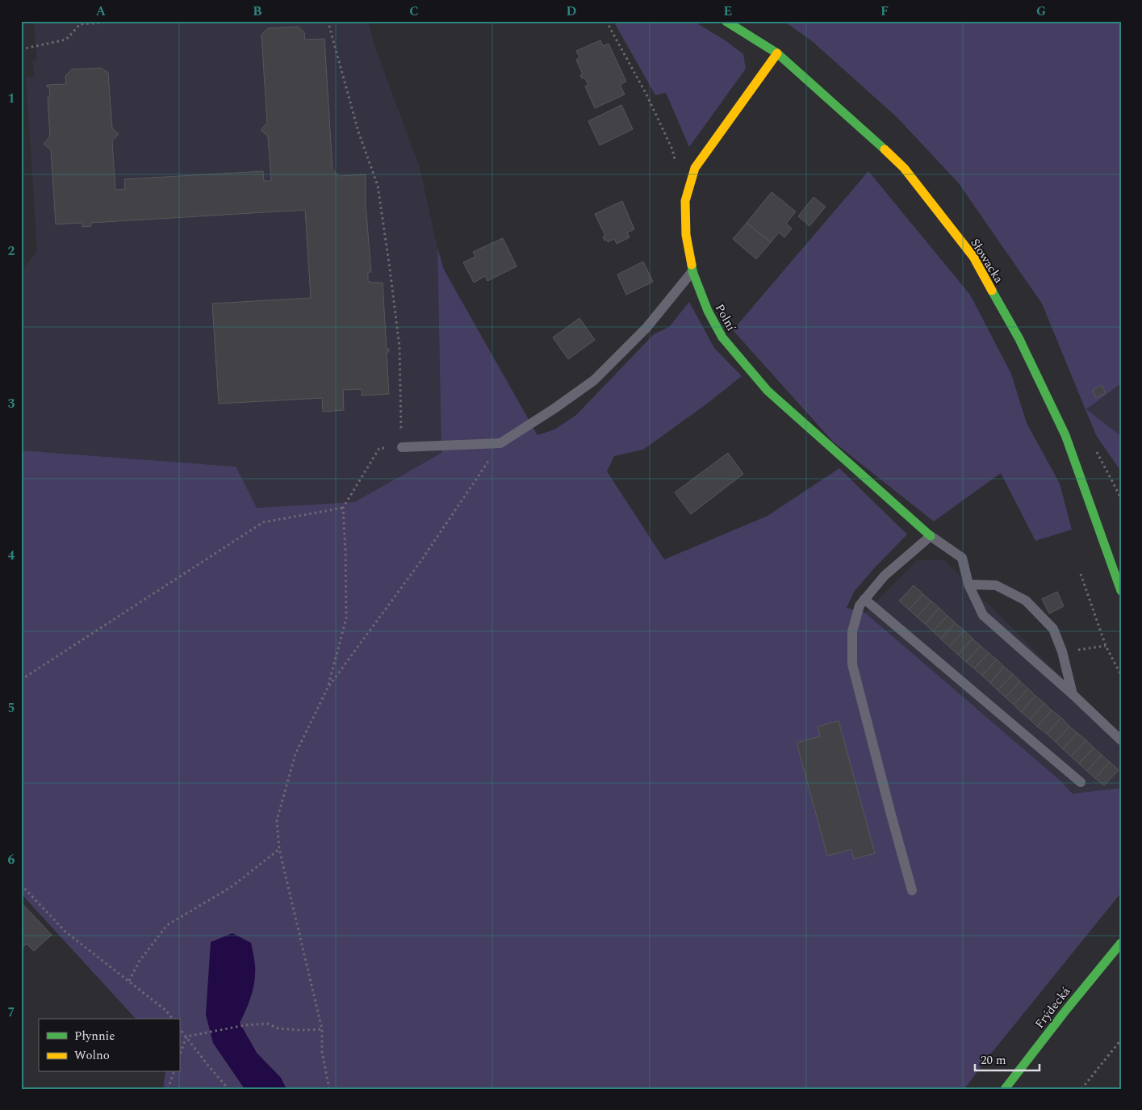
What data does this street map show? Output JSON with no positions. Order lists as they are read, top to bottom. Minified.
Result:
{"streets":{"street":["Słowacka","Polní","Frýdecká"]},"crossings":[["Słowacka","Polní"]],"legend":["Płynnie","Wolno"],"scale_bar":"20 m","grid":{"columns":["A","B","C","D","E","F","G"],"rows":["1","2","3","4","5","6","7"]}}
